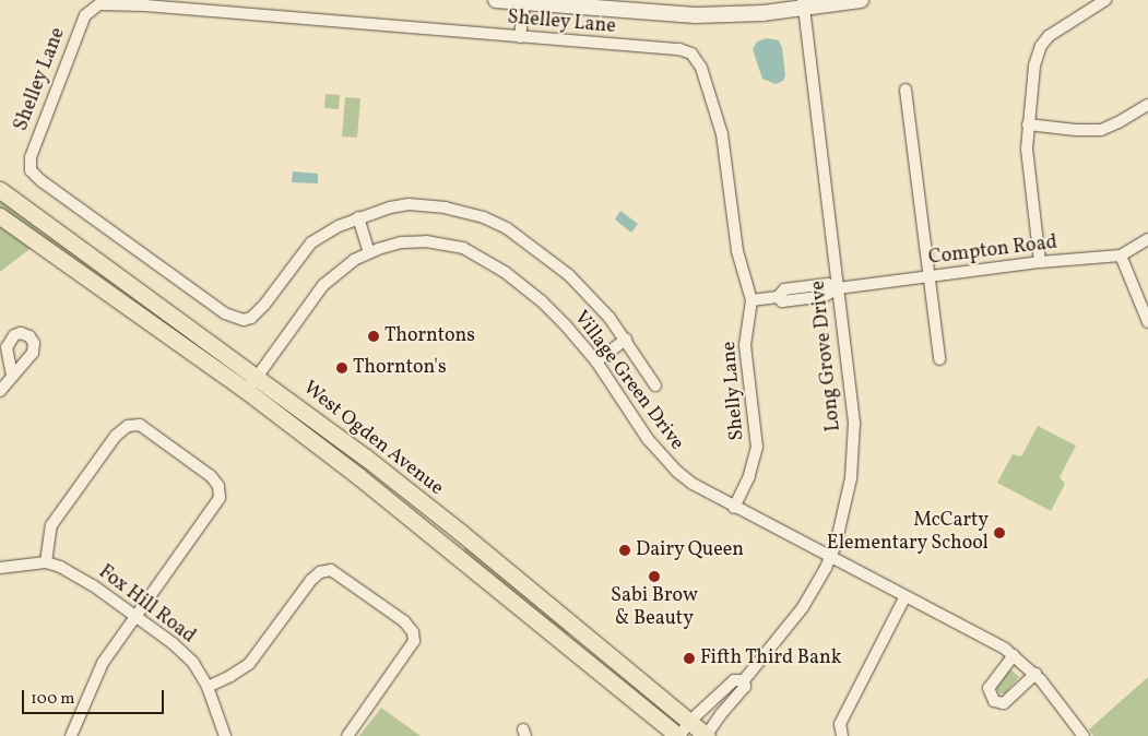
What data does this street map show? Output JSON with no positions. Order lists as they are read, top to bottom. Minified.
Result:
{"streets":{"main road":["West Ogden Avenue"],"street":["Shelley Lane","Compton Road","Long Grove Drive","Village Green Drive","Shelly Lane","Fox Hill Road"]},"crossings":[["Shelley Lane","Compton Road"],["Shelley Lane","Shelly Lane"],["Compton Road","Long Grove Drive"],["Compton Road","Shelly Lane"],["Long Grove Drive","Village Green Drive"],["Long Grove Drive","West Ogden Avenue"],["Village Green Drive","Shelly Lane"],["Village Green Drive","West Ogden Avenue"]],"places":["Thorntons","Thornton's","McCarty Elementary School","Dairy Queen","Sabi Brow & Beauty","Fifth Third Bank"],"scale_bar":"100 m"}
